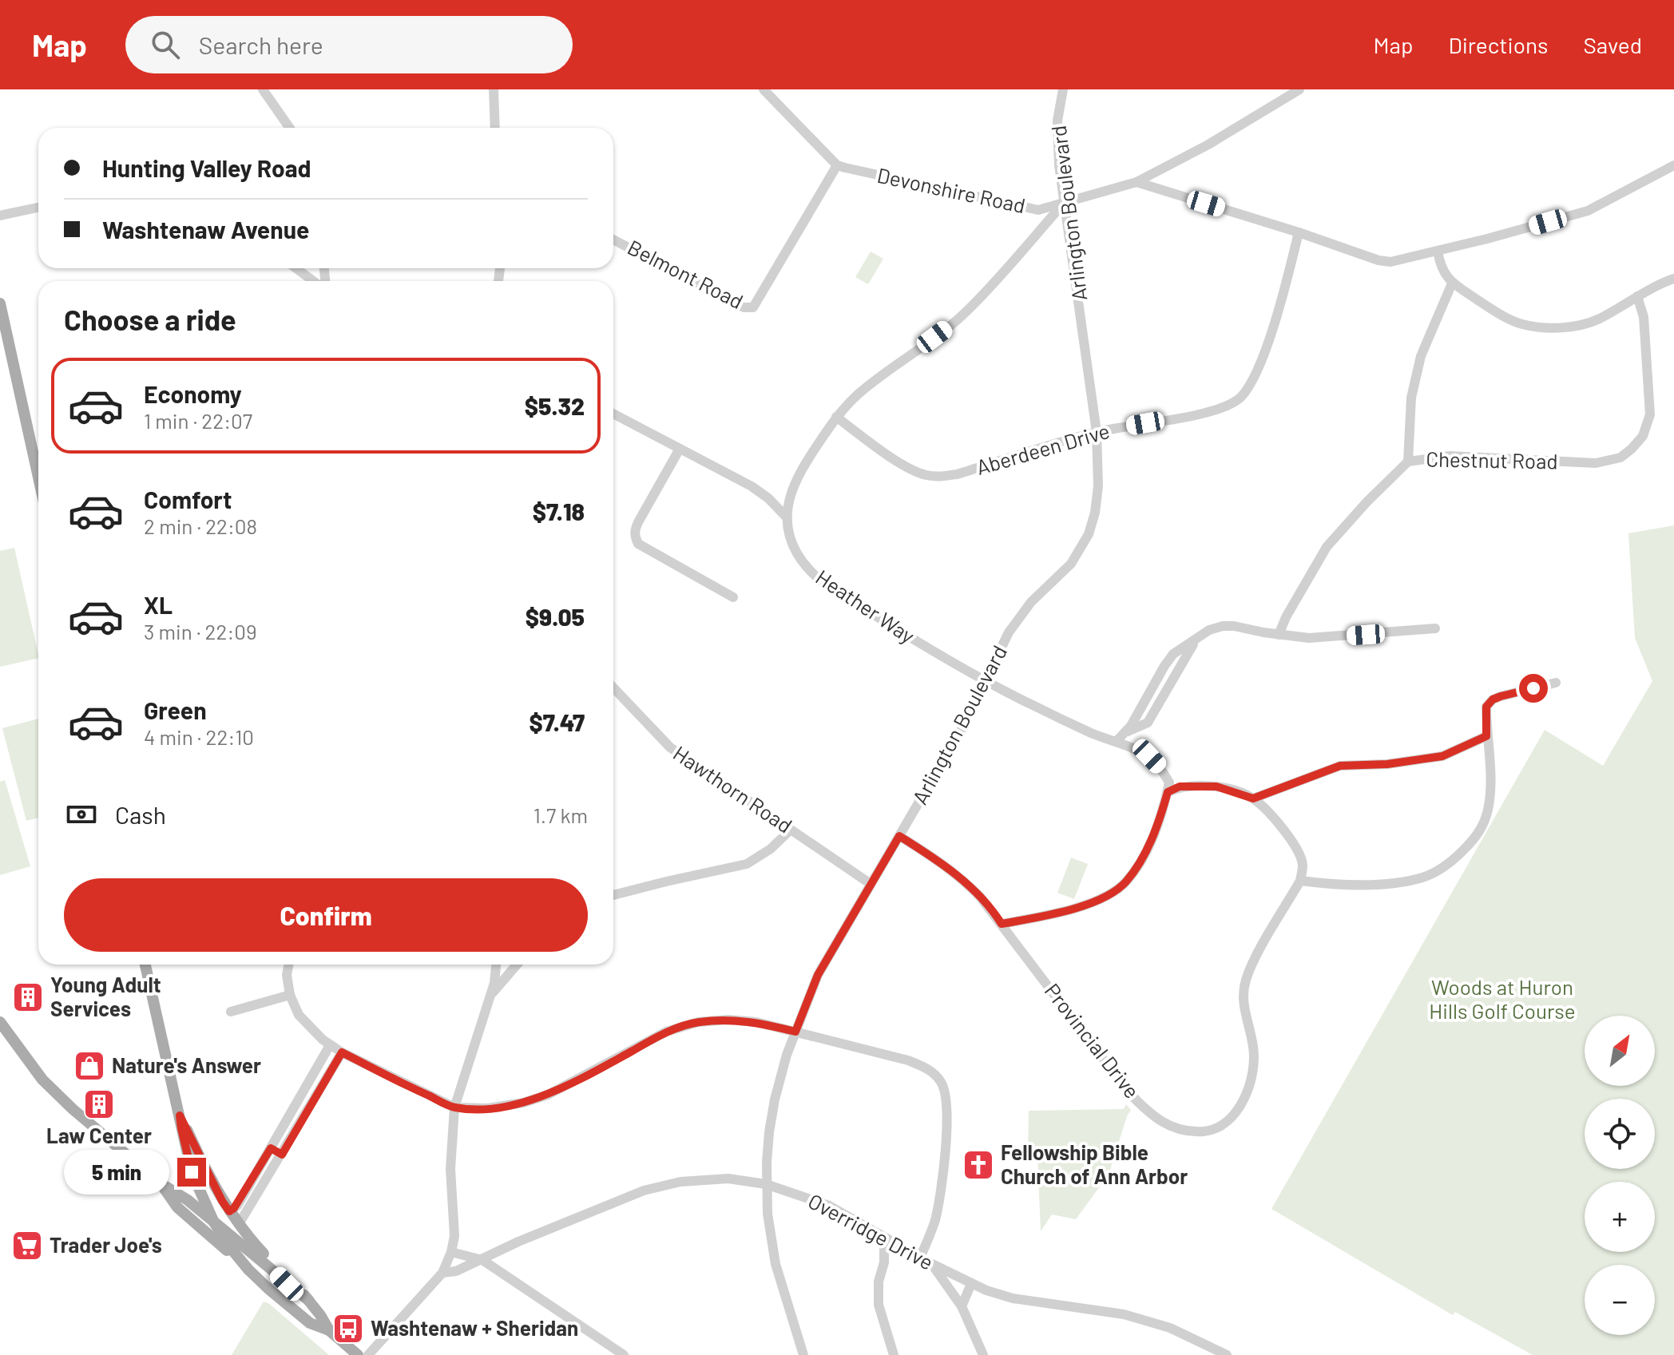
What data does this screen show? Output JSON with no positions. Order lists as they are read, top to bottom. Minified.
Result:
{"streets":{"street":["Devonshire Road","Arlington Boulevard","Belmont Road","Aberdeen Drive","Chestnut Road","Heather Way","Hawthorn Road","Provincial Drive","Overridge Drive"]},"crossings":[["Devonshire Road","Arlington Boulevard"],["Devonshire Road","Belmont Road"],["Devonshire Road","Heather Way"],["Arlington Boulevard","Aberdeen Drive"],["Arlington Boulevard","Heather Way"],["Arlington Boulevard","Hawthorn Road"],["Arlington Boulevard","Provincial Drive"],["Arlington Boulevard","Overridge Drive"],["Aberdeen Drive","Heather Way"]],"parks":["Woods at Huron Hills Golf Course"],"places":{"building":["Young Adult Services","Law Center"],"shop":["Nature's Answer"],"church":["Fellowship Bible Church of Ann Arbor"],"supermarket":["Trader Joe's"],"bus stop":["Washtenaw + Sheridan"]},"north":"top right","page":{"header":"Map","search":"Search here","nav":["Map","Directions","Saved"],"banner":["Hunting Valley Road","Washtenaw Avenue"],"heading":"Choose a ride","list":[{"name":"Economy","note":"1 min · 22:07","value":"$5.32"},{"name":"Comfort","note":"2 min · 22:08","value":"$7.18"},{"name":"XL","note":"3 min · 22:09","value":"$9.05"},{"name":"Green","note":"4 min · 22:10","value":"$7.47"}],"pay":["Cash","1.7 km"],"buttons":"Confirm","map_buttons":["+","−"],"bubble":"5 min"}}
